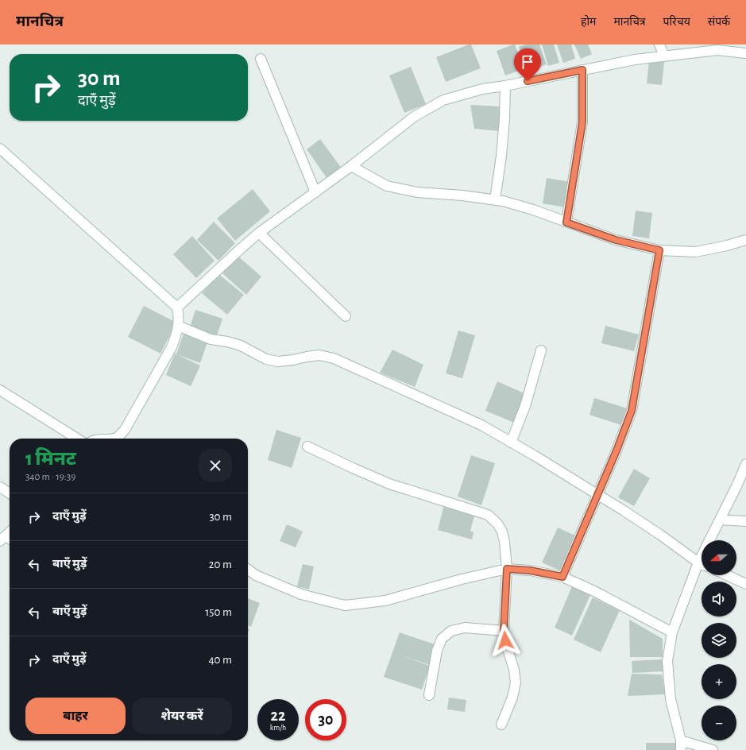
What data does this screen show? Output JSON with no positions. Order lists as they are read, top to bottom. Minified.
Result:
{"north":"left","page":{"header":"मानचित्र","nav":["होम","मानचित्र","परिचय","संपर्क"],"turn":["30 m","दाएँ मुड़ें"],"heading":["1 मिनट","340 m · 19:39"],"list":[{"name":"दाएँ मुड़ें","value":"30 m"},{"name":"बाएँ मुड़ें","value":"20 m"},{"name":"बाएँ मुड़ें","value":"150 m"},{"name":"दाएँ मुड़ें","value":"40 m"}],"map_buttons":["+","−"],"buttons":["बाहर","शेयर करें"],"speed":"22 km/h","limit":"30"}}
